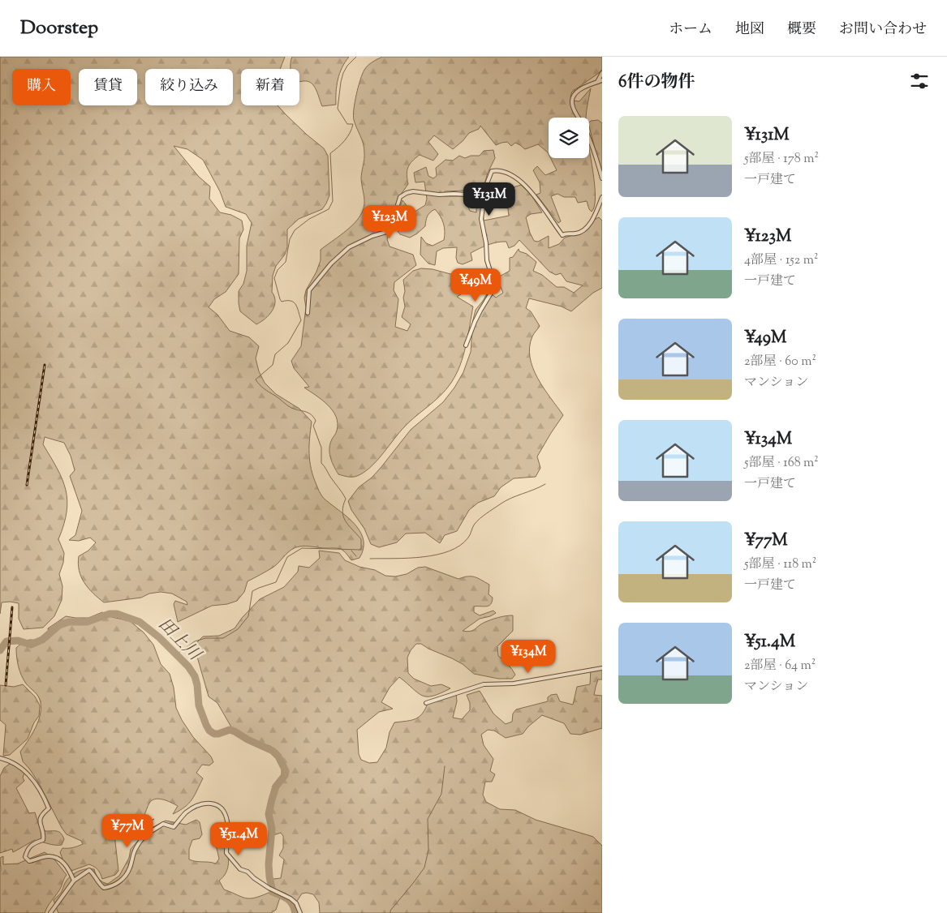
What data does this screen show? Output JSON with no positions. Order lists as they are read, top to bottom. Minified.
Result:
{"water":["田上川"],"page":{"header":"Doorstep","nav":["ホーム","地図","概要","お問い合わせ"],"heading":"6件の物件","chip":["購入","賃貸","絞り込み","新着"],"list":[{"name":"¥131M","note":"5部屋 · 178 m² · 一戸建て"},{"name":"¥123M","note":"4部屋 · 152 m² · 一戸建て"},{"name":"¥49M","note":"2部屋 · 60 m² · マンション"},{"name":"¥134M","note":"5部屋 · 168 m² · 一戸建て"},{"name":"¥77M","note":"5部屋 · 118 m² · 一戸建て"},{"name":"¥51.4M","note":"2部屋 · 64 m² · マンション"}],"price":["¥131M","¥123M","¥49M","¥134M","¥77M","¥51.4M"]}}
